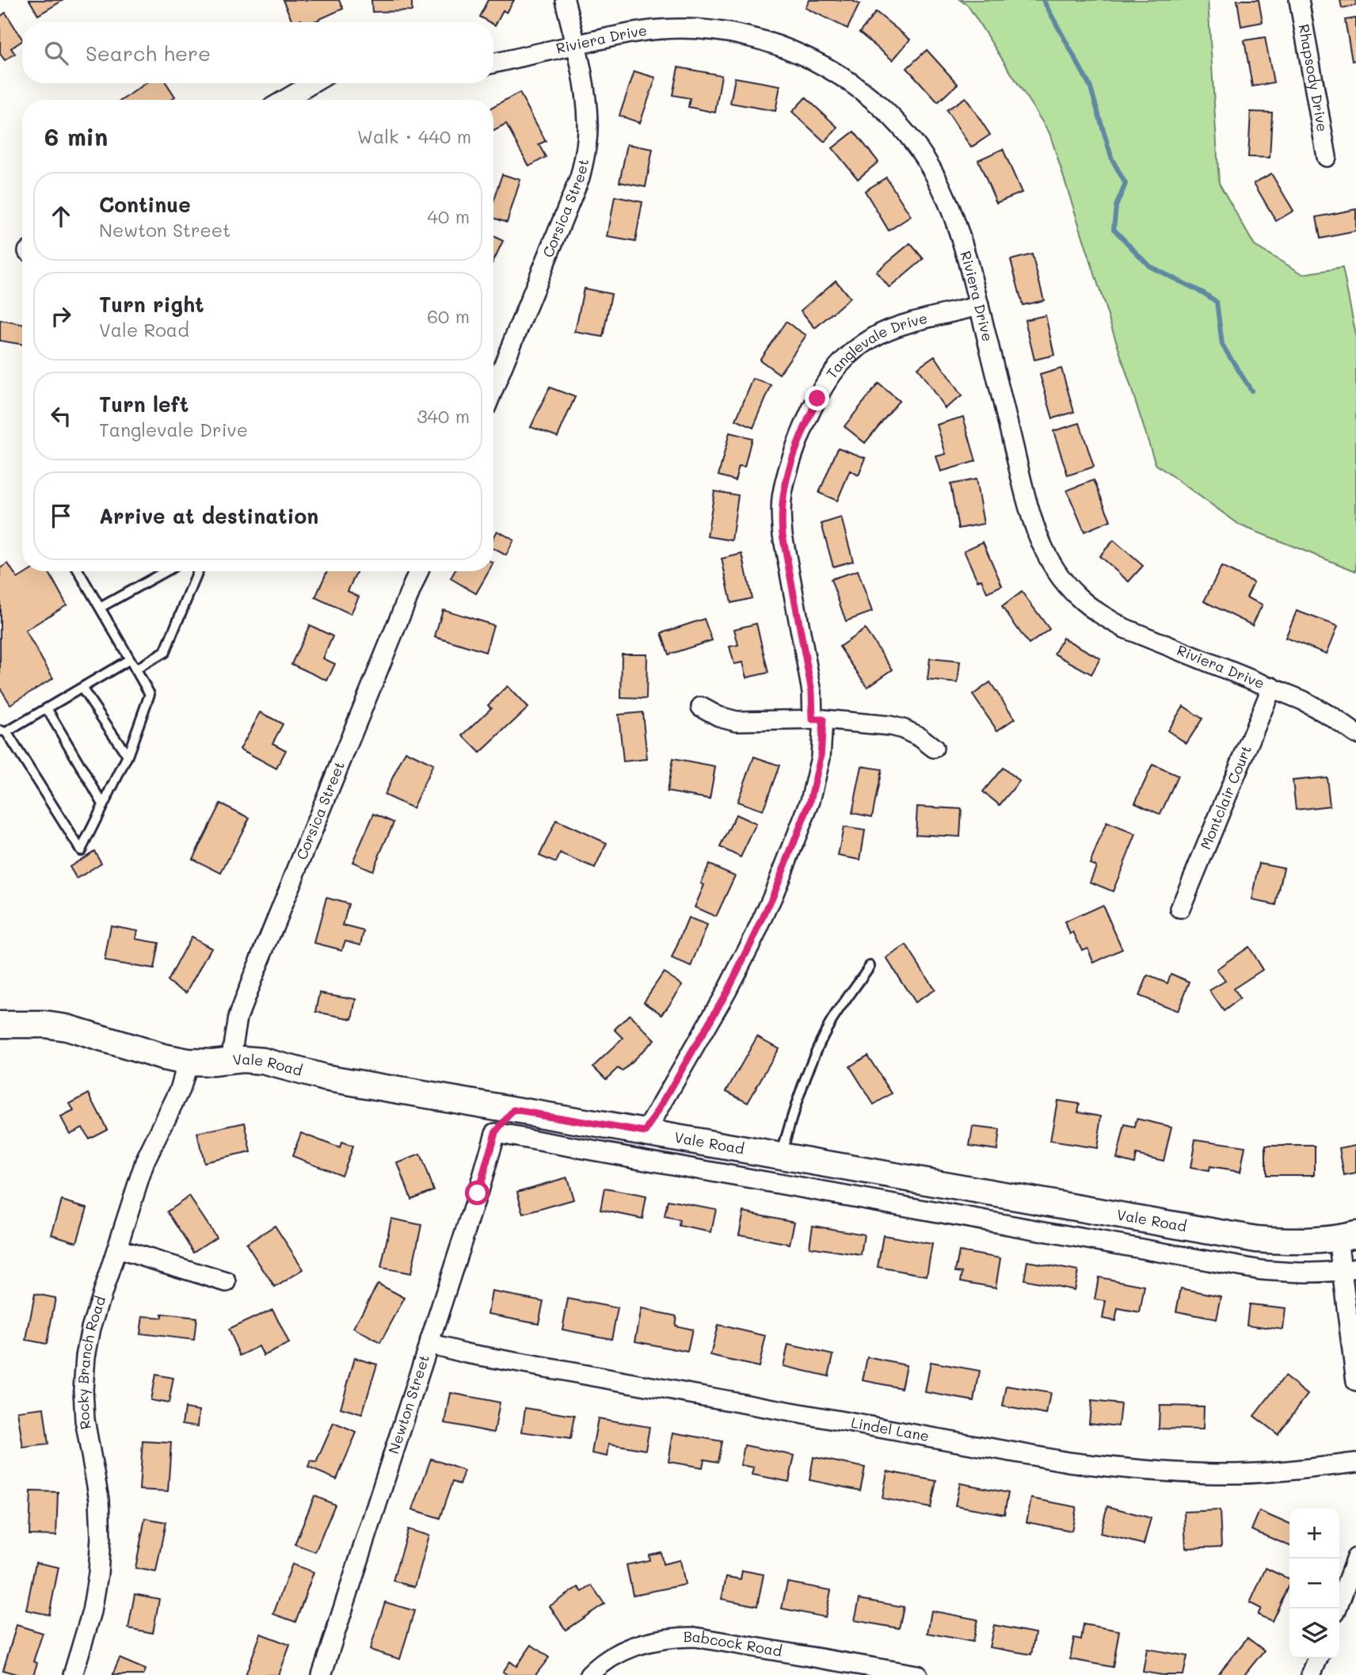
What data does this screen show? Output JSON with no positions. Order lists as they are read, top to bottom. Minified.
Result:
{"streets":{"main road":["Vale Road"],"street":["Riviera Drive","Rhapsody Drive","Corsica Street","Tanglevale Drive","Montclair Court","Rocky Branch Road","Newton Street","Lindel Lane","Babcock Road"]},"crossings":[["Riviera Drive","Corsica Street"],["Riviera Drive","Tanglevale Drive"],["Riviera Drive","Montclair Court"],["Corsica Street","Vale Road"],["Tanglevale Drive","Vale Road"],["Vale Road","Rocky Branch Road"],["Vale Road","Newton Street"],["Newton Street","Lindel Lane"]],"page":{"search":"Search here","heading":["6 min","Walk · 440 m"],"list":[["Continue","Newton Street","40 m"],["Turn right","Vale Road","60 m"],["Turn left","Tanglevale Drive","340 m"],"Arrive at destination"],"map_buttons":["+","−"]}}
